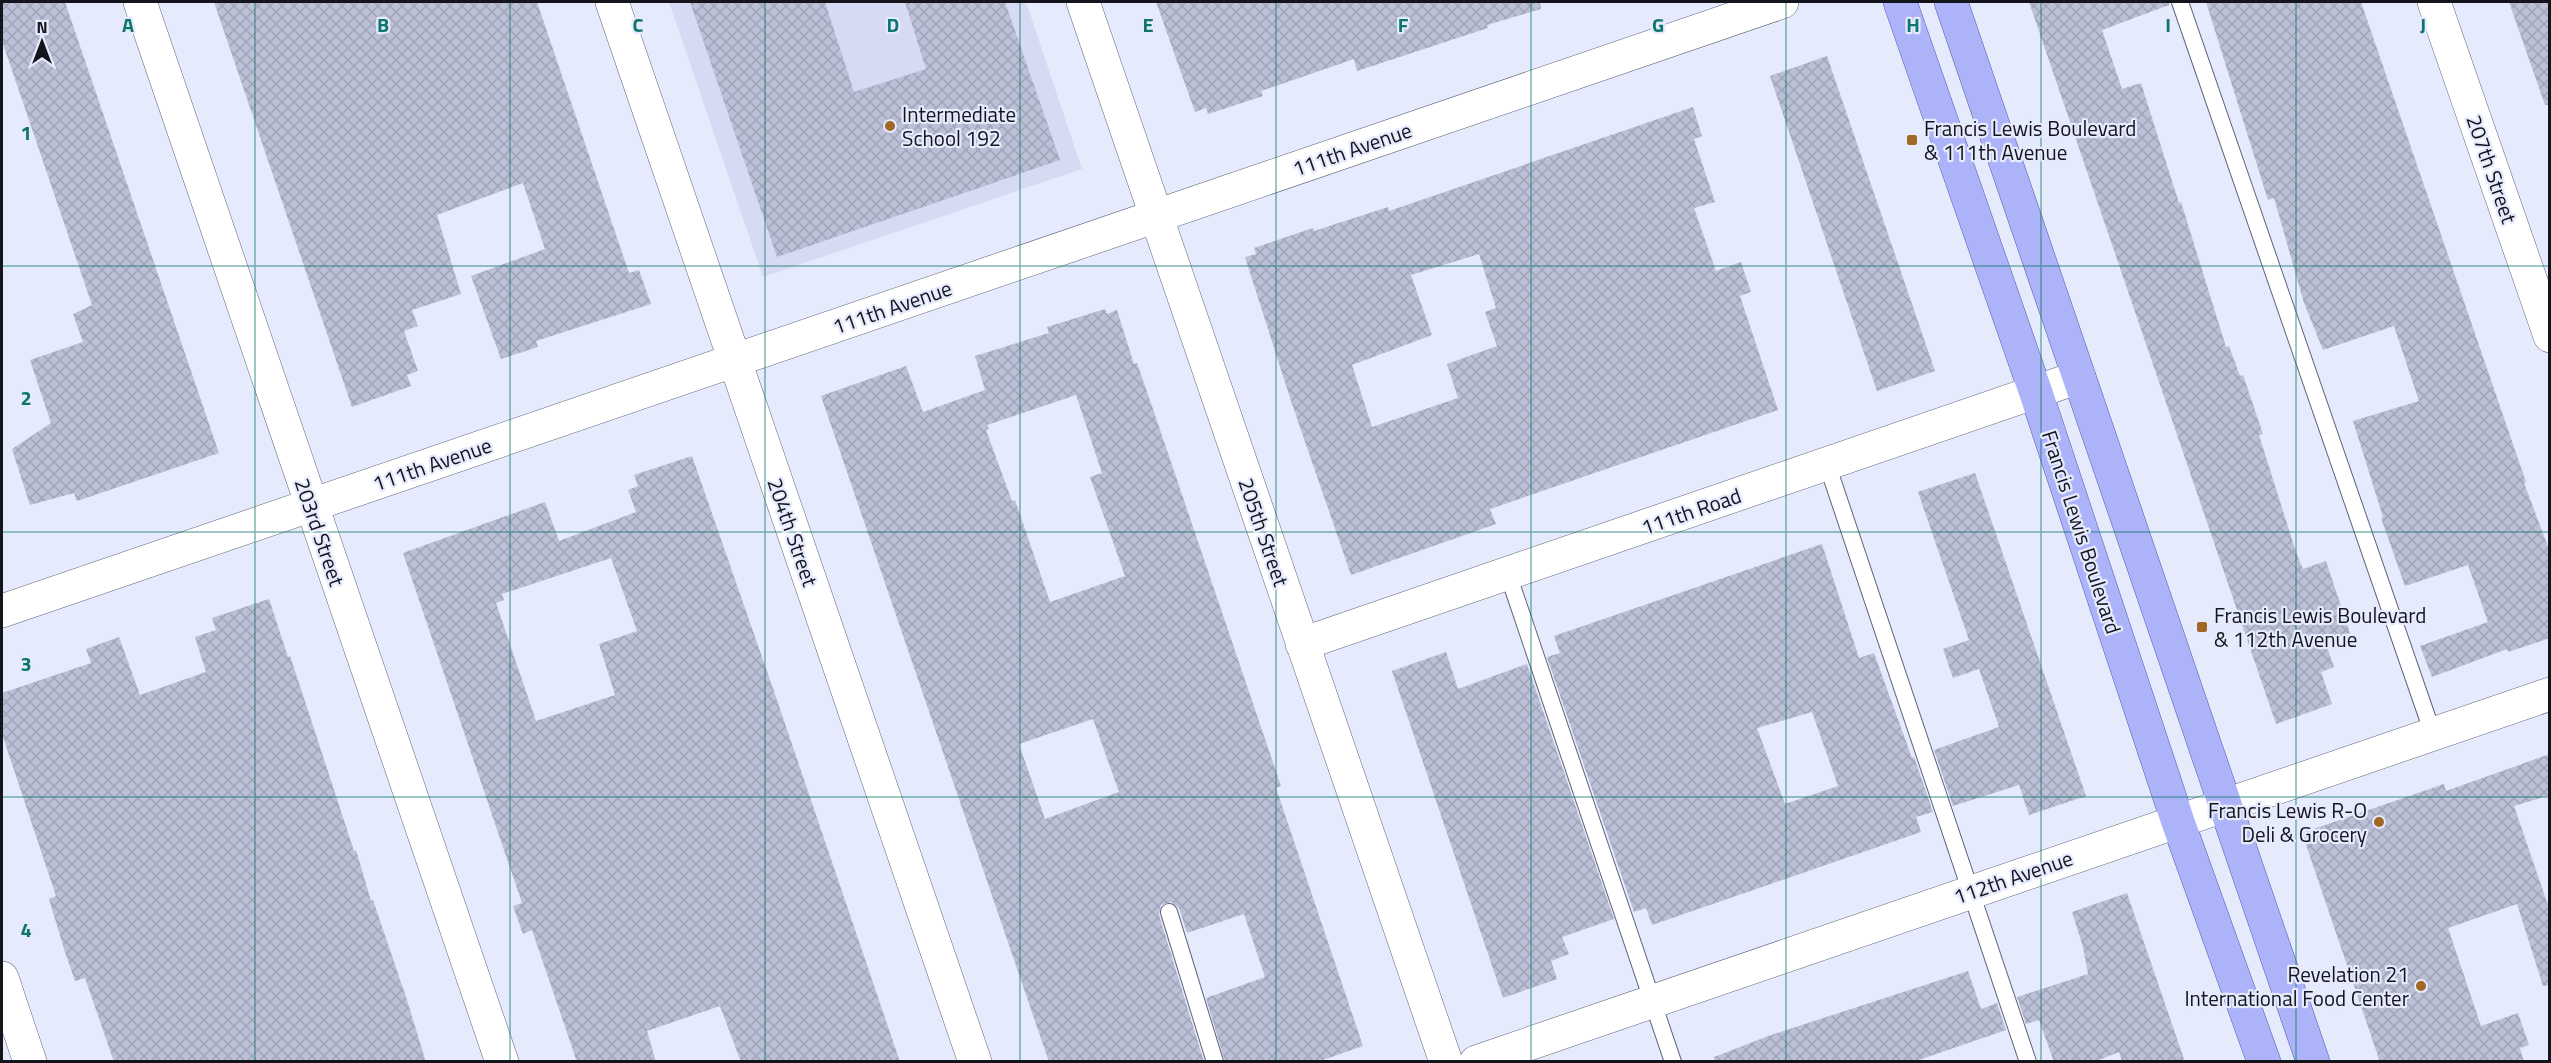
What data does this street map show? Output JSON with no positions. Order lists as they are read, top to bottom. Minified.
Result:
{"streets":{"main road":["Francis Lewis Boulevard"],"street":["111th Avenue","207th Street","111th Road","203rd Street","204th Street","205th Street","112th Avenue"]},"crossings":[["111th Avenue","203rd Street"],["111th Avenue","204th Street"],["111th Avenue","205th Street"],["111th Road","205th Street"],["111th Road","Francis Lewis Boulevard"],["Francis Lewis Boulevard","112th Avenue"]],"places":{"other":["Intermediate School 192","Francis Lewis R-O Deli & Grocery","Revelation 21 International Food Center"],"transit":["Francis Lewis Boulevard & 111th Avenue","Francis Lewis Boulevard & 112th Avenue"]},"north":"top","grid":{"columns":["A","B","C","D","E","F","G","H","I","J"],"rows":["1","2","3","4"]}}
